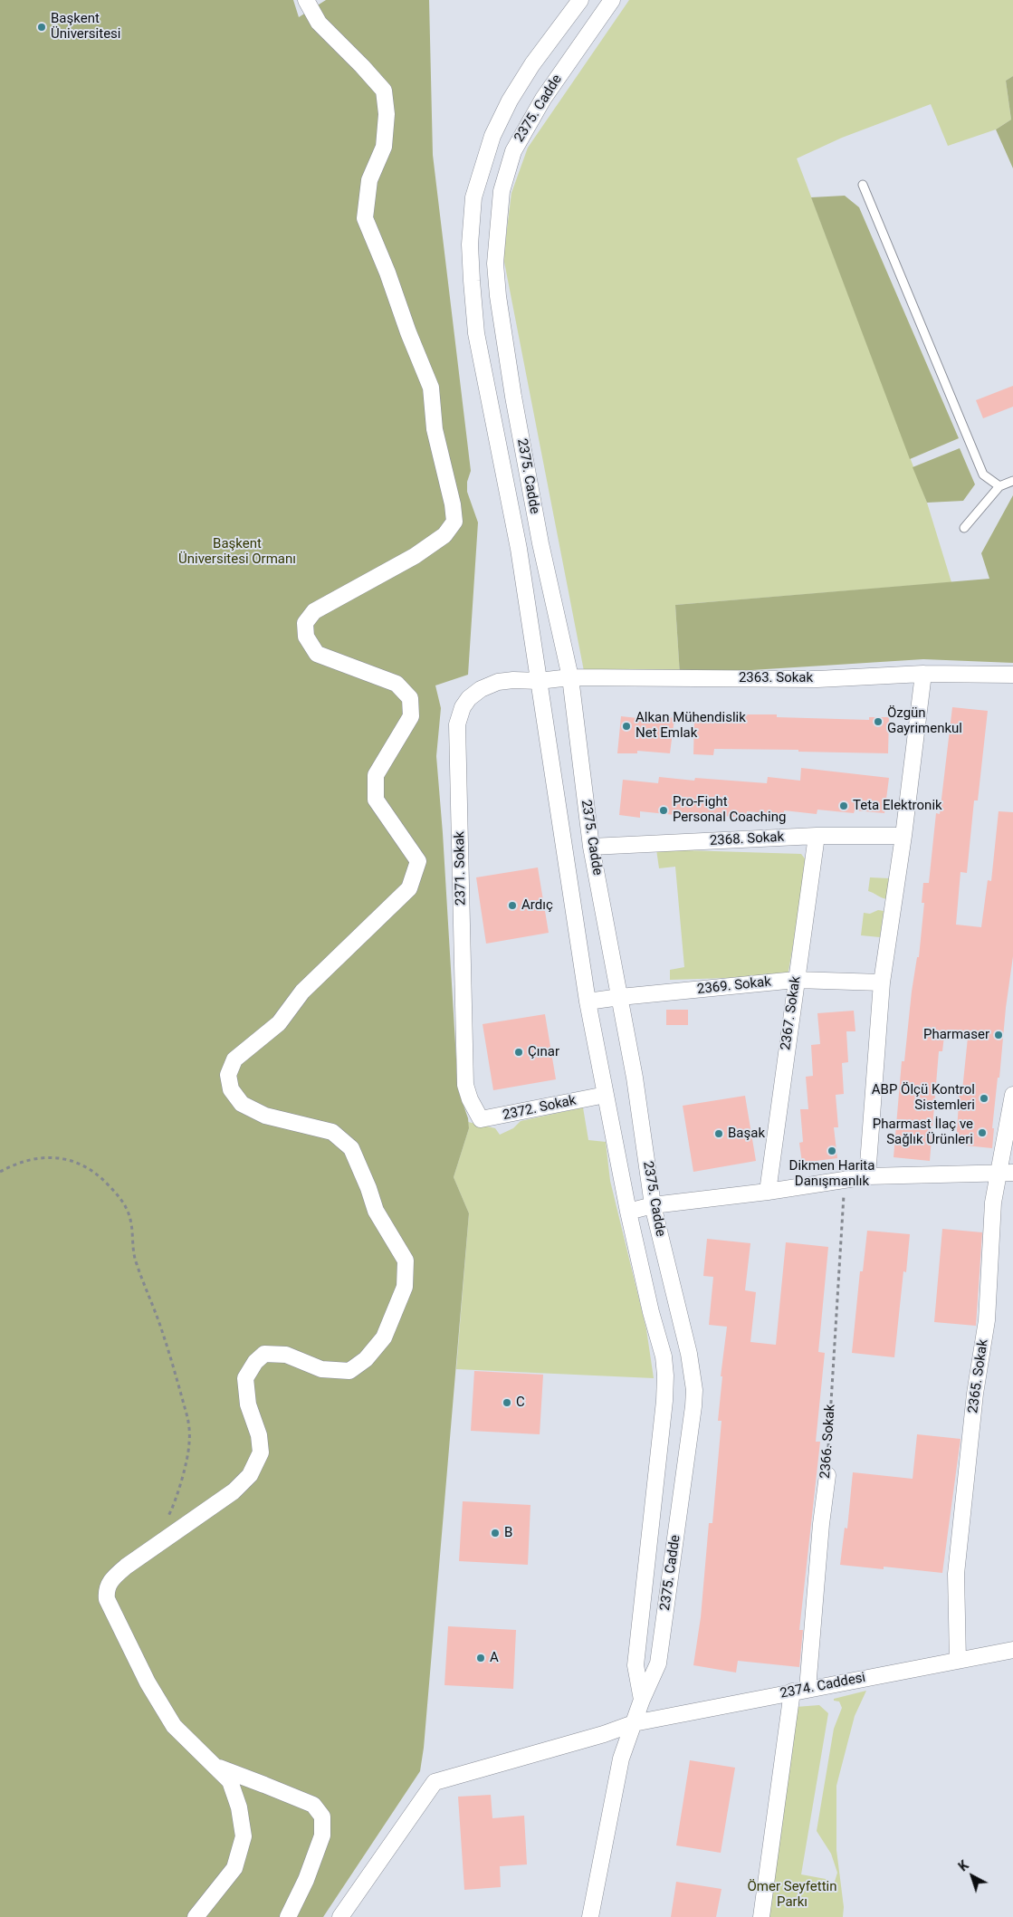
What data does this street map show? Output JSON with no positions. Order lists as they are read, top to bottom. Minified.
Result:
{"streets":{"street":["2375. Cadde","2363. Sokak","2368. Sokak","2371. Sokak","2369. Sokak","2367. Sokak","2372. Sokak","2365. Sokak","2366. Sokak","2374. Caddesi"]},"crossings":[["2375. Cadde","2363. Sokak"],["2375. Cadde","2368. Sokak"],["2375. Cadde","2371. Sokak"],["2375. Cadde","2369. Sokak"],["2375. Cadde","2372. Sokak"],["2375. Cadde","2374. Caddesi"],["2363. Sokak","2371. Sokak"],["2368. Sokak","2367. Sokak"],["2371. Sokak","2372. Sokak"],["2369. Sokak","2367. Sokak"],["2365. Sokak","2374. Caddesi"],["2366. Sokak","2374. Caddesi"]],"parks":["Başkent Üniversitesi Ormanı","Ömer Seyfettin Parkı"],"places":["Başkent Üniversitesi","Özgün Gayrimenkul","Alkan Mühendislik Net Emlak","Teta Elektronik","Pro-Fight Personal Coaching","Ardıç","Pharmaser","Çınar","ABP Ölçü Kontrol Sistemleri","Pharmast İlaç ve Sağlık Ürünleri","Başak","Dikmen Harita Danışmanlık","C","B","A"],"north":"top left"}
